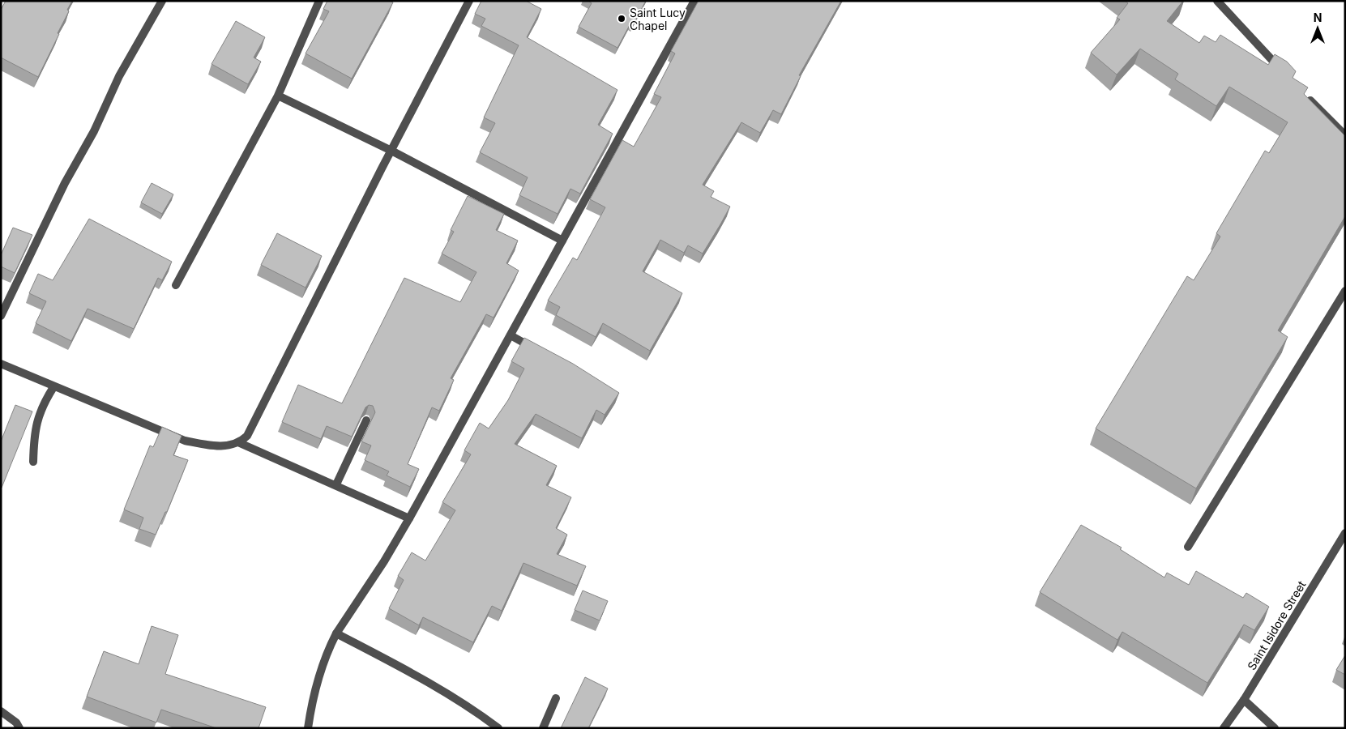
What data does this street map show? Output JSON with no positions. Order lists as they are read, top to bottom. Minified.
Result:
{"streets":{"street":["Saint Isidore Street"]},"places":["Saint Lucy Chapel"],"north":"top"}
